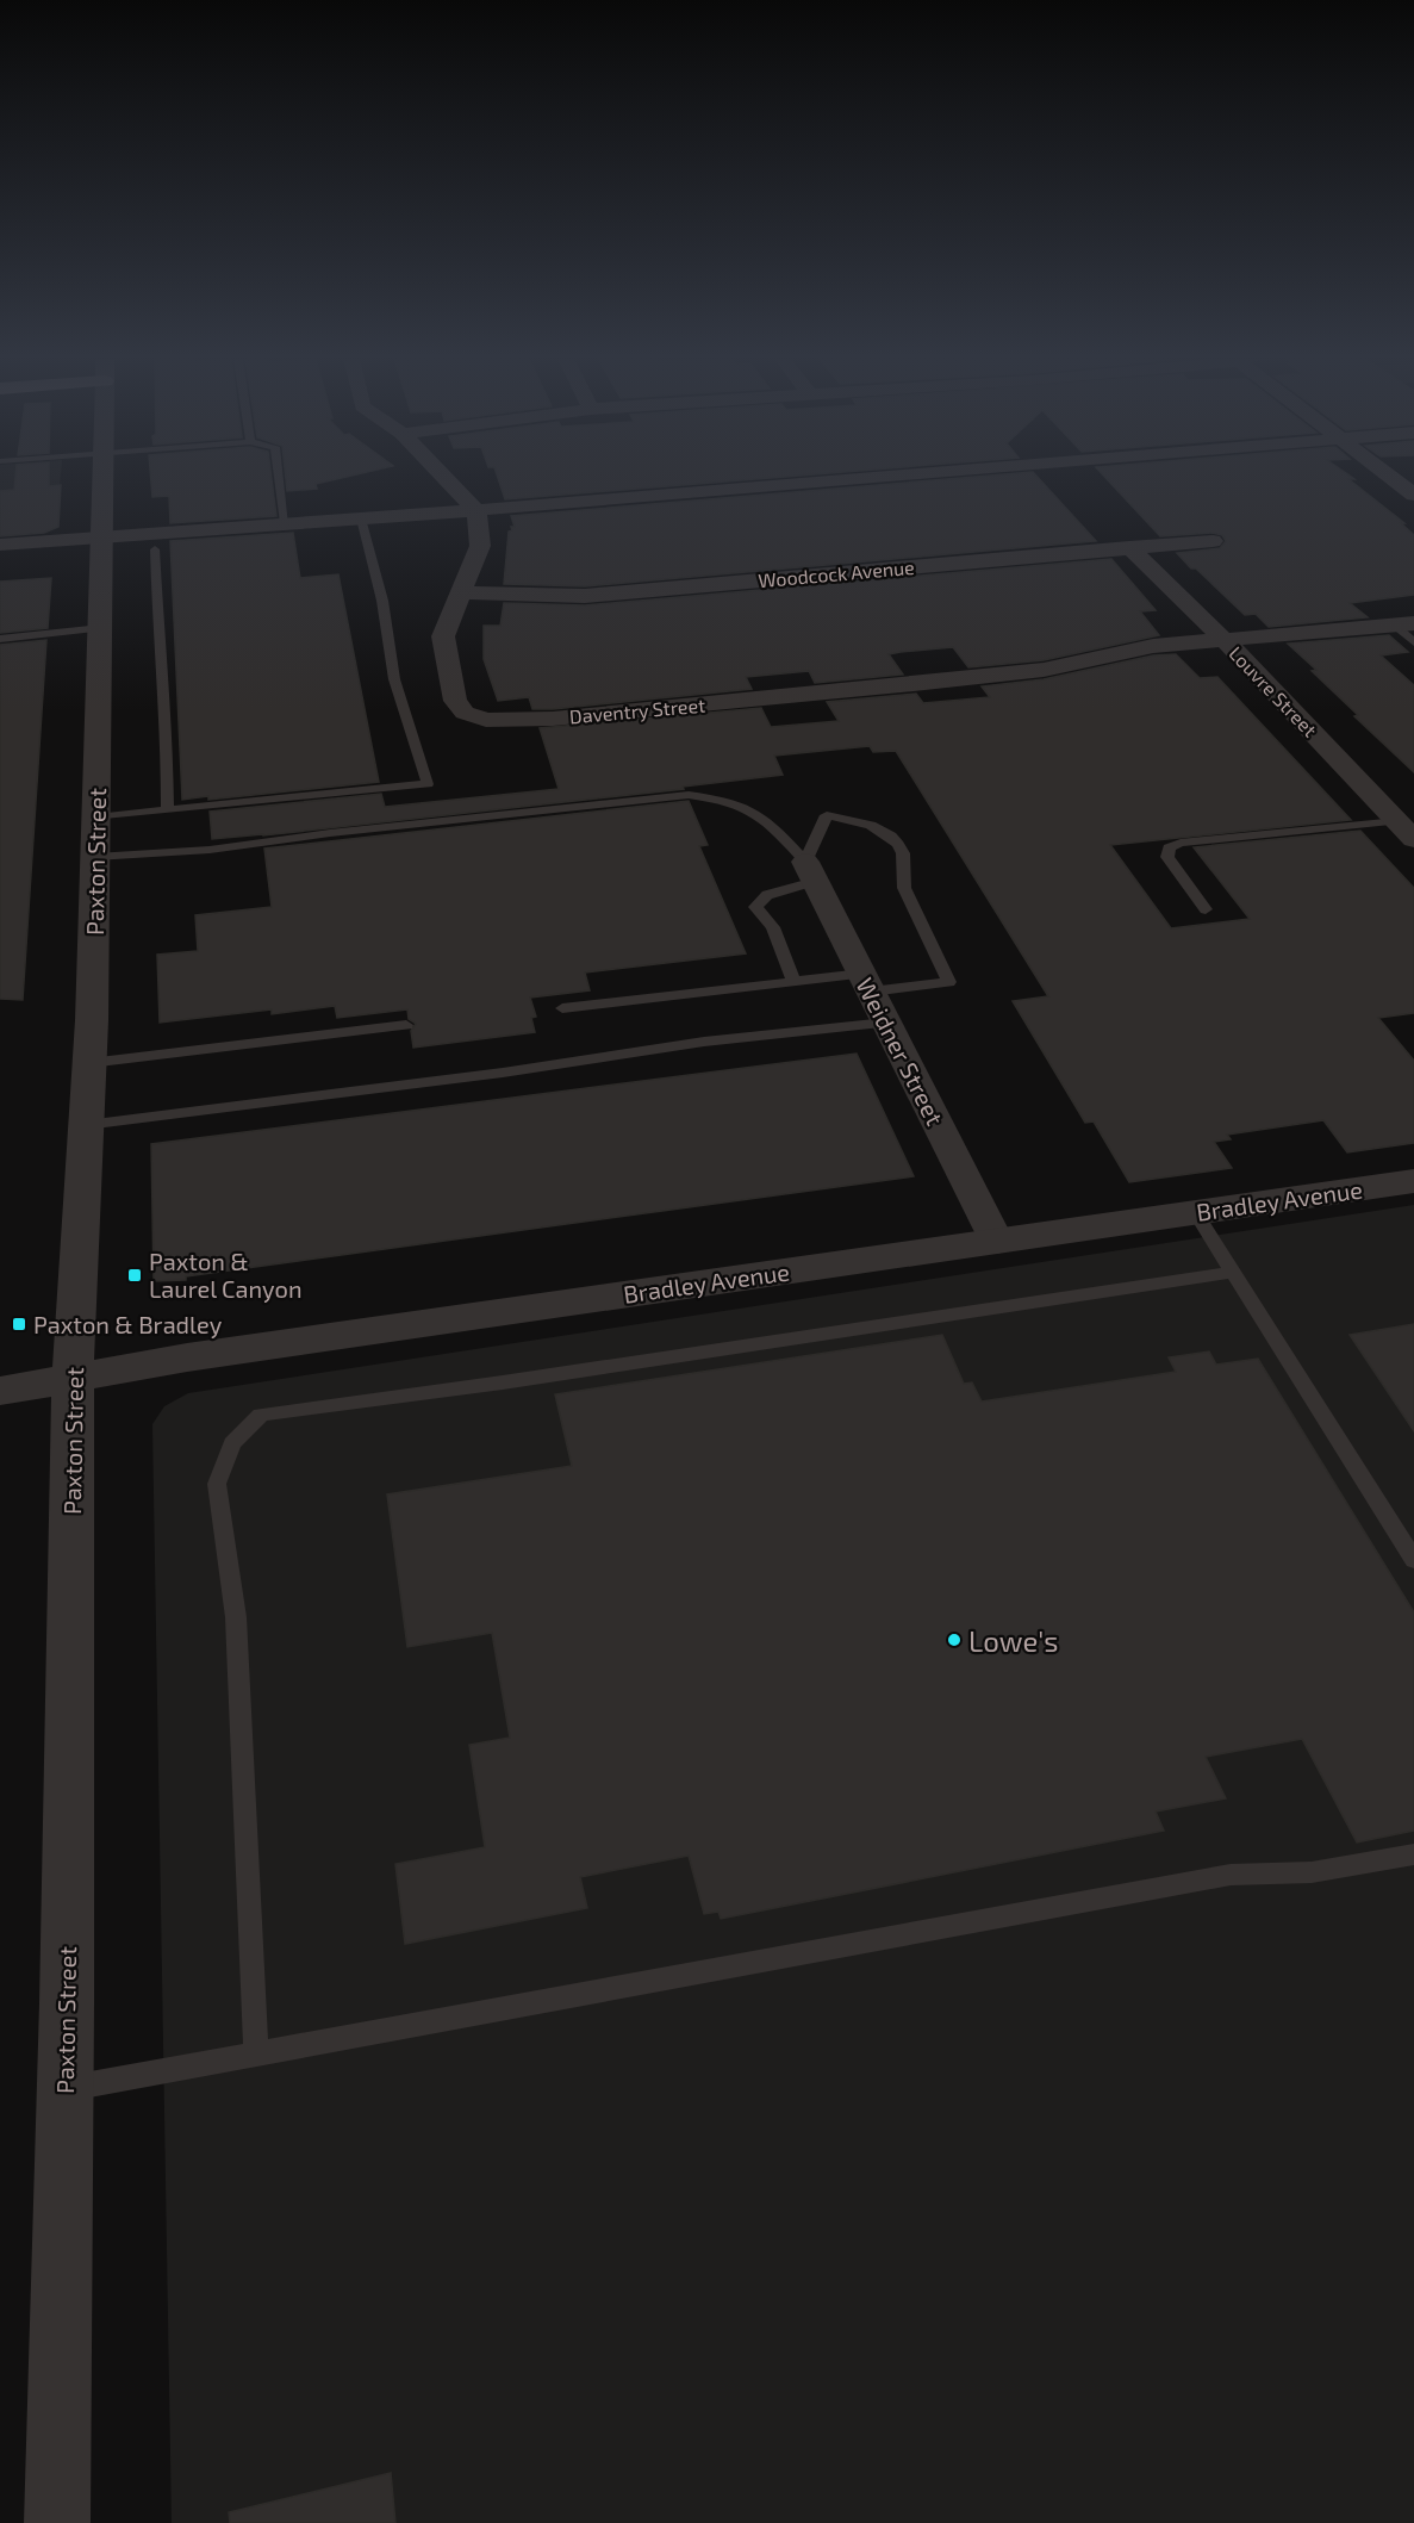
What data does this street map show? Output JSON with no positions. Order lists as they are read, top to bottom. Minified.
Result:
{"streets":{"street":["Woodcock Avenue","Louvre Street","Daventry Street","Paxton Street","Weidner Street","Bradley Avenue"]},"crossings":[["Woodcock Avenue","Louvre Street"],["Woodcock Avenue","Daventry Street"],["Louvre Street","Daventry Street"],["Paxton Street","Bradley Avenue"],["Weidner Street","Bradley Avenue"]],"places":{"transit":["Paxton & Laurel Canyon","Paxton & Bradley"],"other":["Lowe's"]}}
